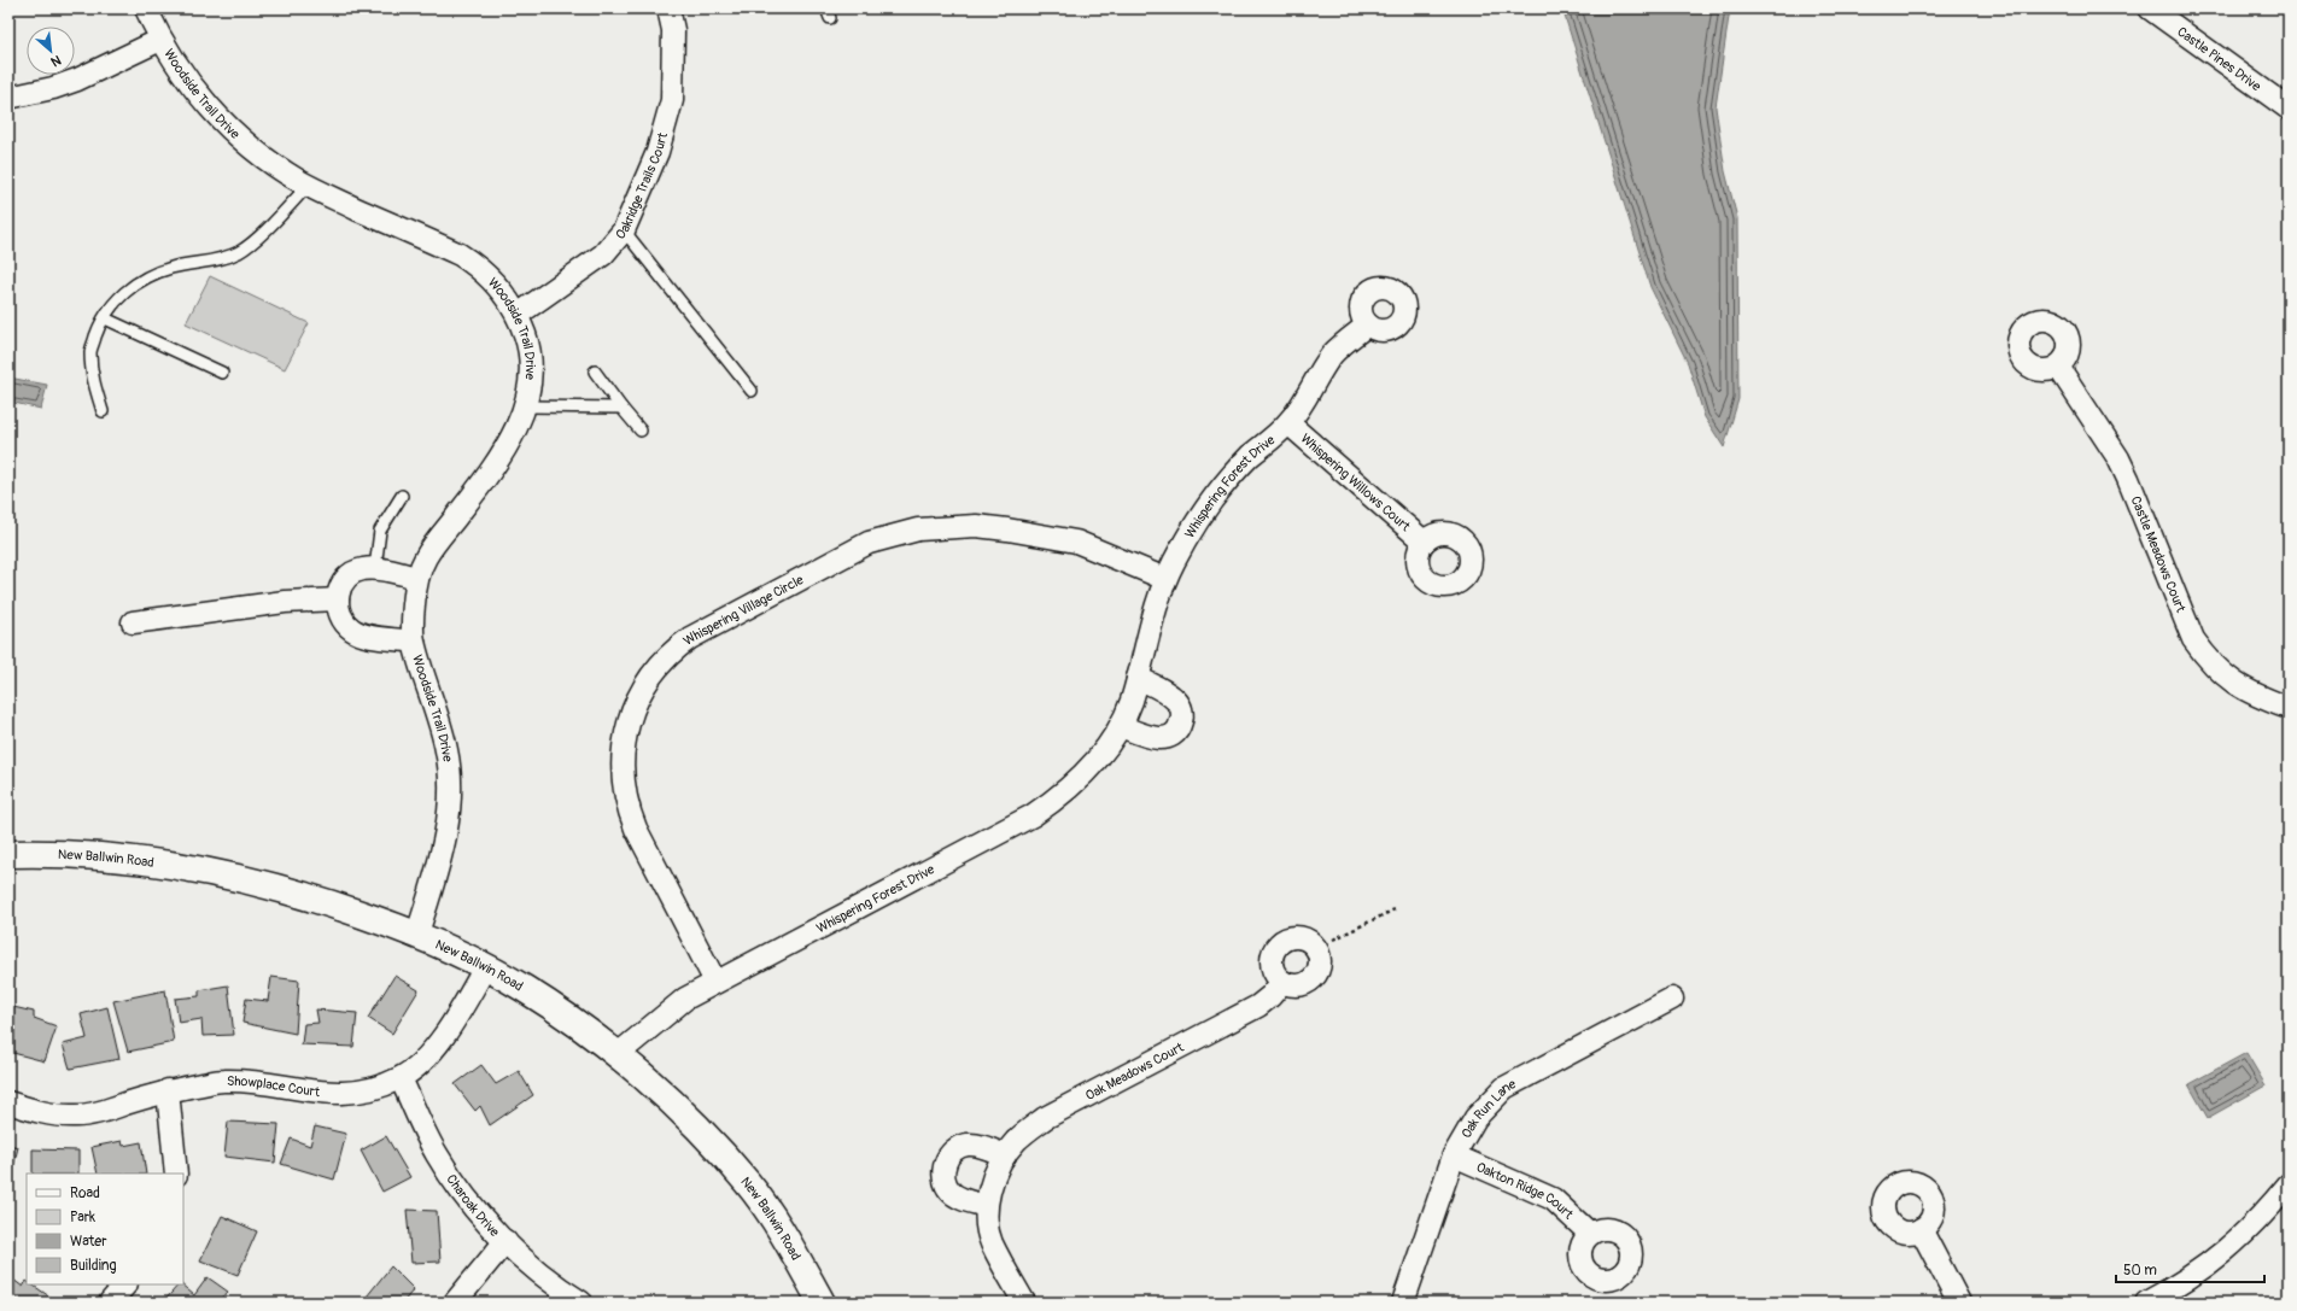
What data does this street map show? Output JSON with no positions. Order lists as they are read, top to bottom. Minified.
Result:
{"streets":{"main road":["New Ballwin Road"],"street":["Castle Pines Drive","Woodside Trail Drive","Oakridge Trails Court","Whispering Willows Court","Whispering Forest Drive","Castle Meadows Court","Whispering Village Circle","Oak Meadows Court","Showplace Court","Oak Run Lane","Oakton Ridge Court","Charoak Drive"]},"crossings":[["Woodside Trail Drive","Oakridge Trails Court"],["Woodside Trail Drive","New Ballwin Road"],["Whispering Willows Court","Whispering Forest Drive"],["Whispering Forest Drive","Whispering Village Circle"],["Whispering Forest Drive","New Ballwin Road"],["New Ballwin Road","Showplace Court"],["Showplace Court","Charoak Drive"],["Oak Run Lane","Oakton Ridge Court"]],"legend":["Road","Park","Water","Building"],"scale_bar":"50 m","north":"bottom right"}
